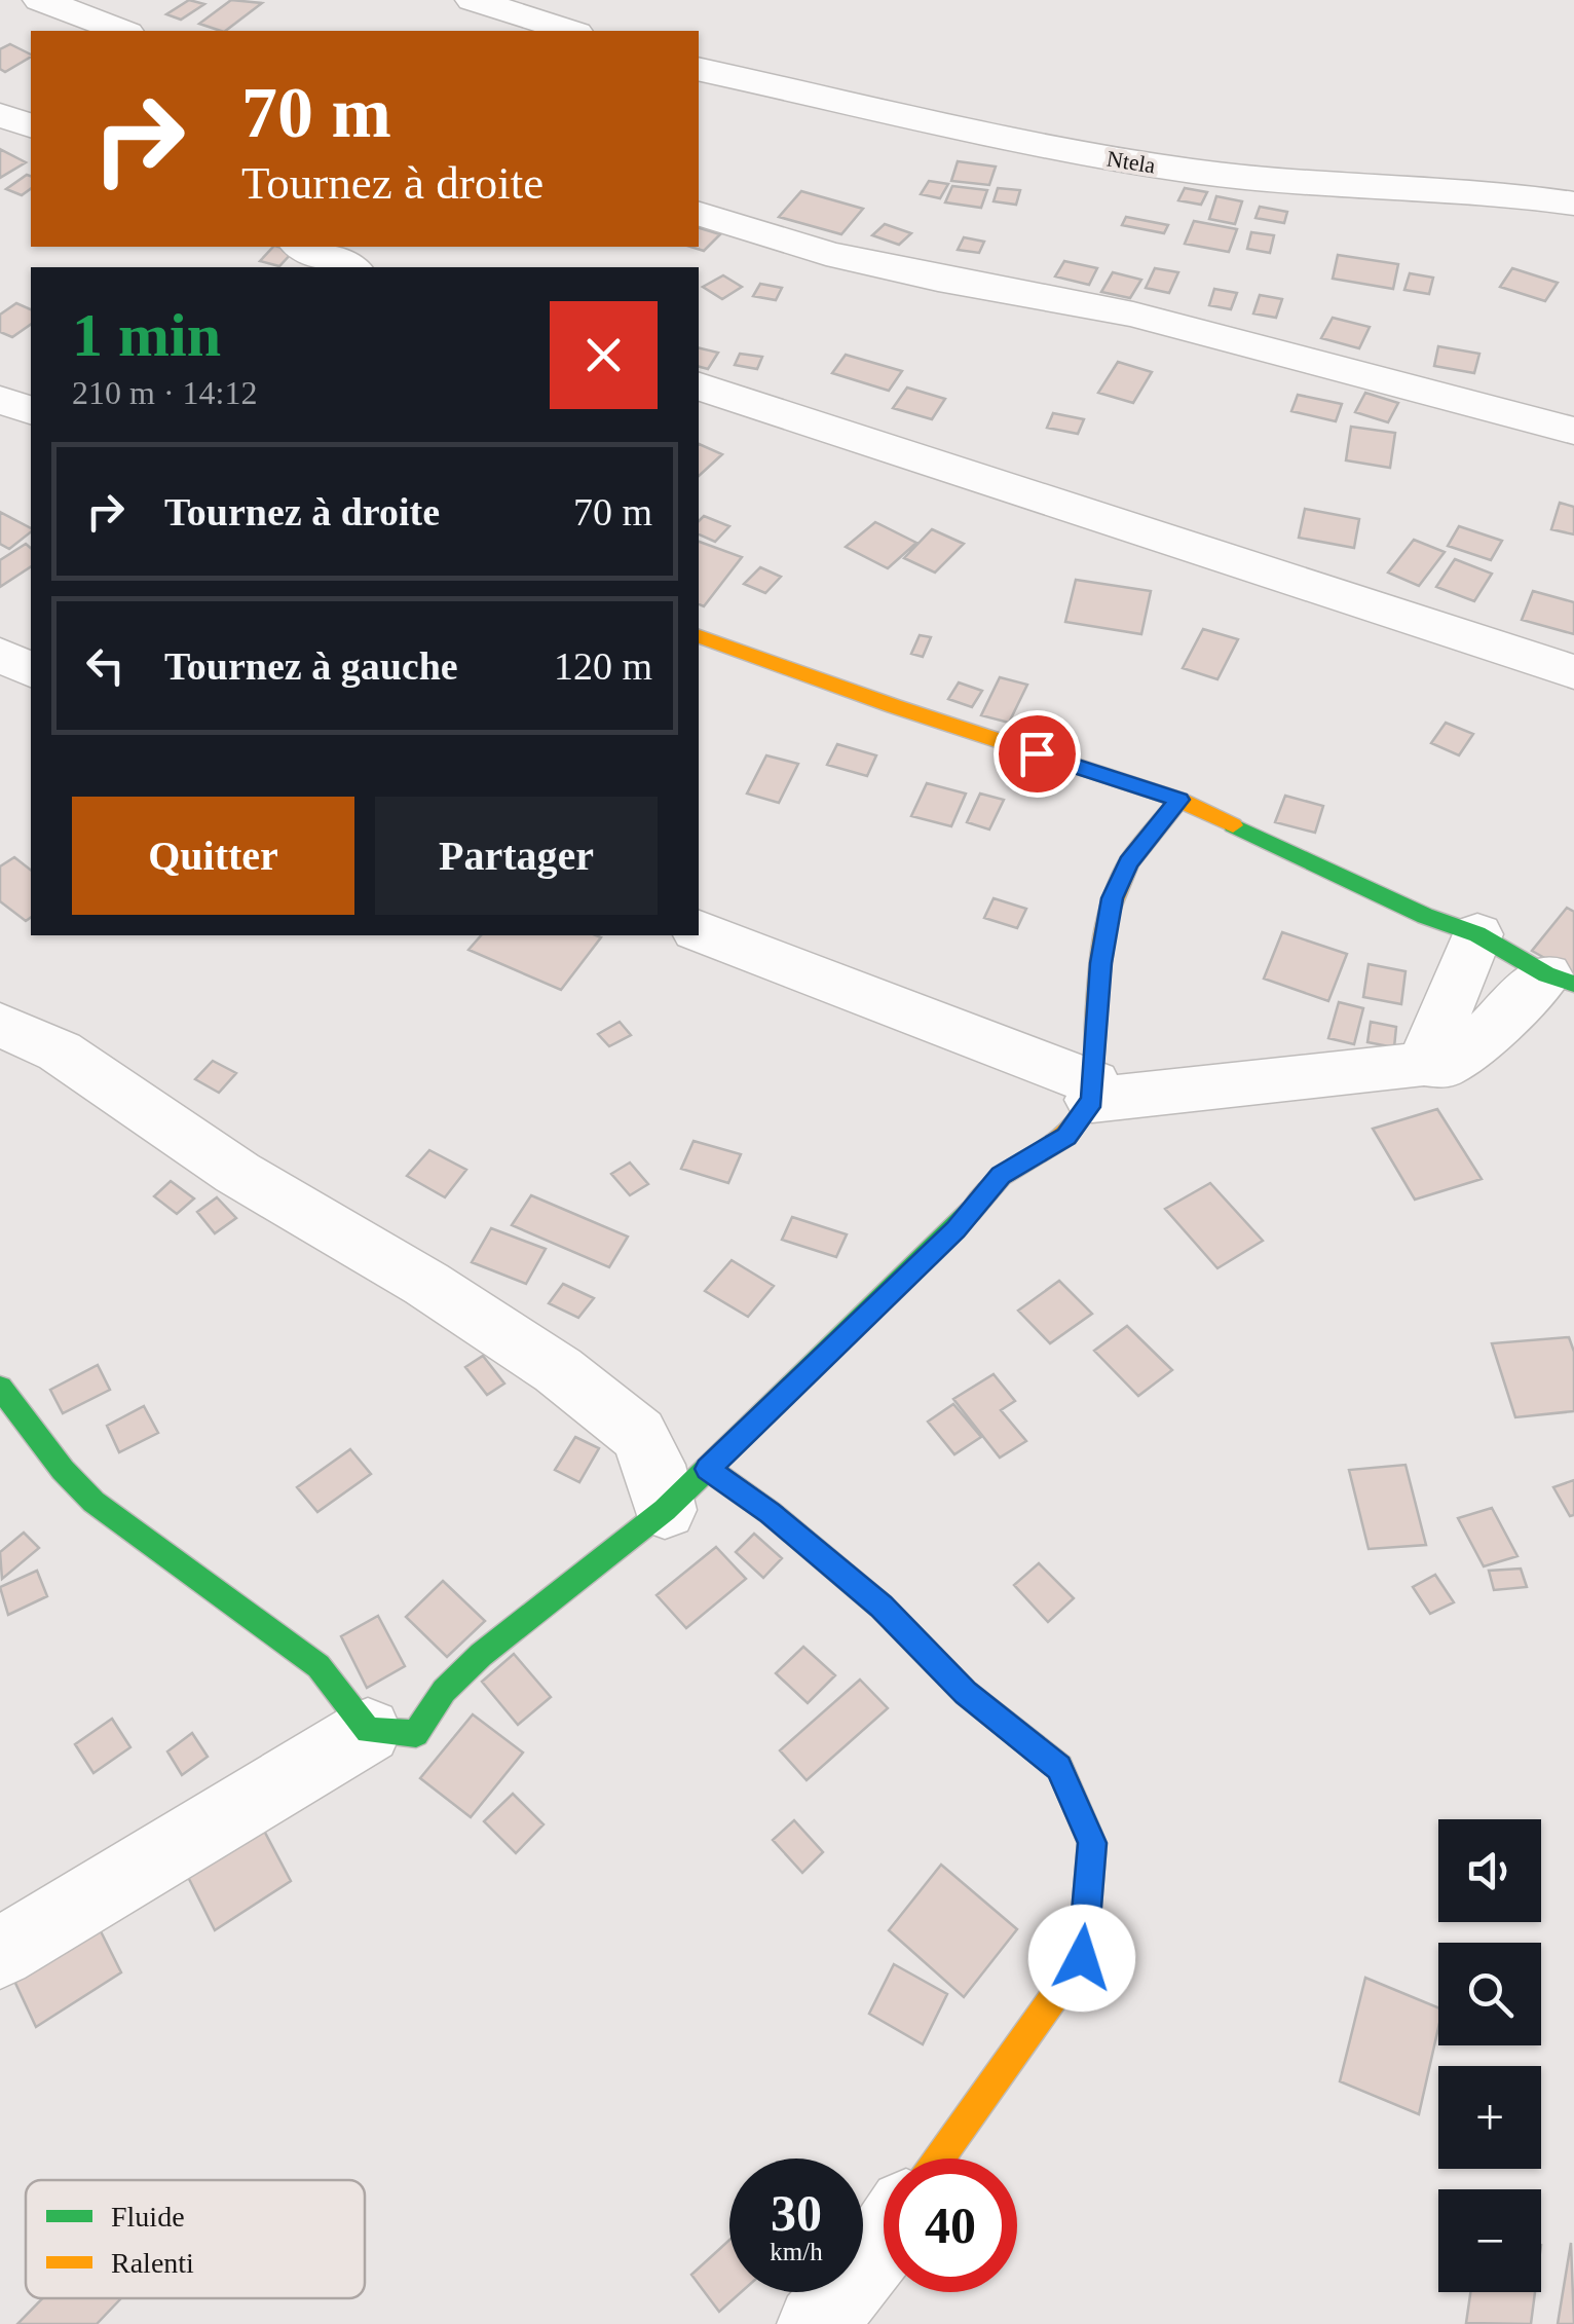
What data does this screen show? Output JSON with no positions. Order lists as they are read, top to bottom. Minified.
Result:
{"streets":{"street":["Ntela"]},"legend":["Fluide","Ralenti"],"page":{"turn":["70 m","Tournez à droite"],"heading":["1 min","210 m · 14:12"],"list":[{"name":"Tournez à droite","value":"70 m"},{"name":"Tournez à gauche","value":"120 m"}],"buttons":["Quitter","Partager"],"map_buttons":["+","−"],"speed":"30 km/h","limit":"40"}}
